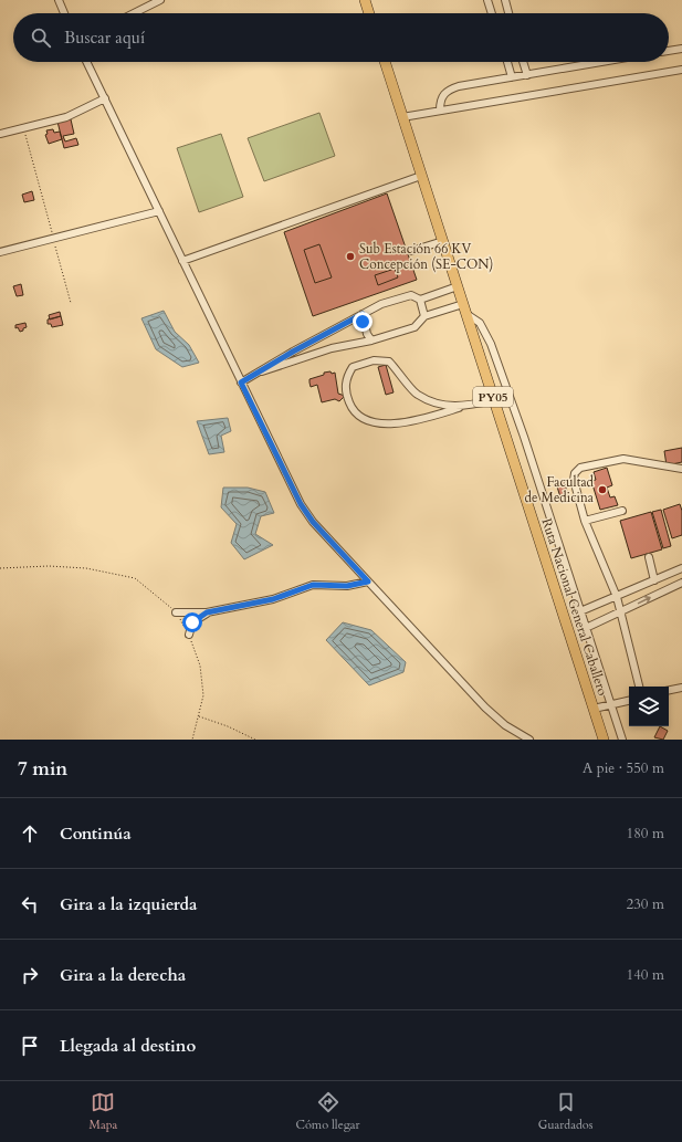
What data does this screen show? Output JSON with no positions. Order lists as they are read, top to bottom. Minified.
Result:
{"streets":{"highway":["PY05","Ruta Nacional General Caballero"]},"places":["Sub Estación 66 KV Concepción (SE-CON)","Facultad de Medicina"],"page":{"search":"Buscar aquí","heading":["7 min","A pie · 550 m"],"list":[["Continúa","180 m"],["Gira a la izquierda","230 m"],["Gira a la derecha","140 m"],"Llegada al destino"],"nav":["Mapa","Cómo llegar","Guardados"]}}
